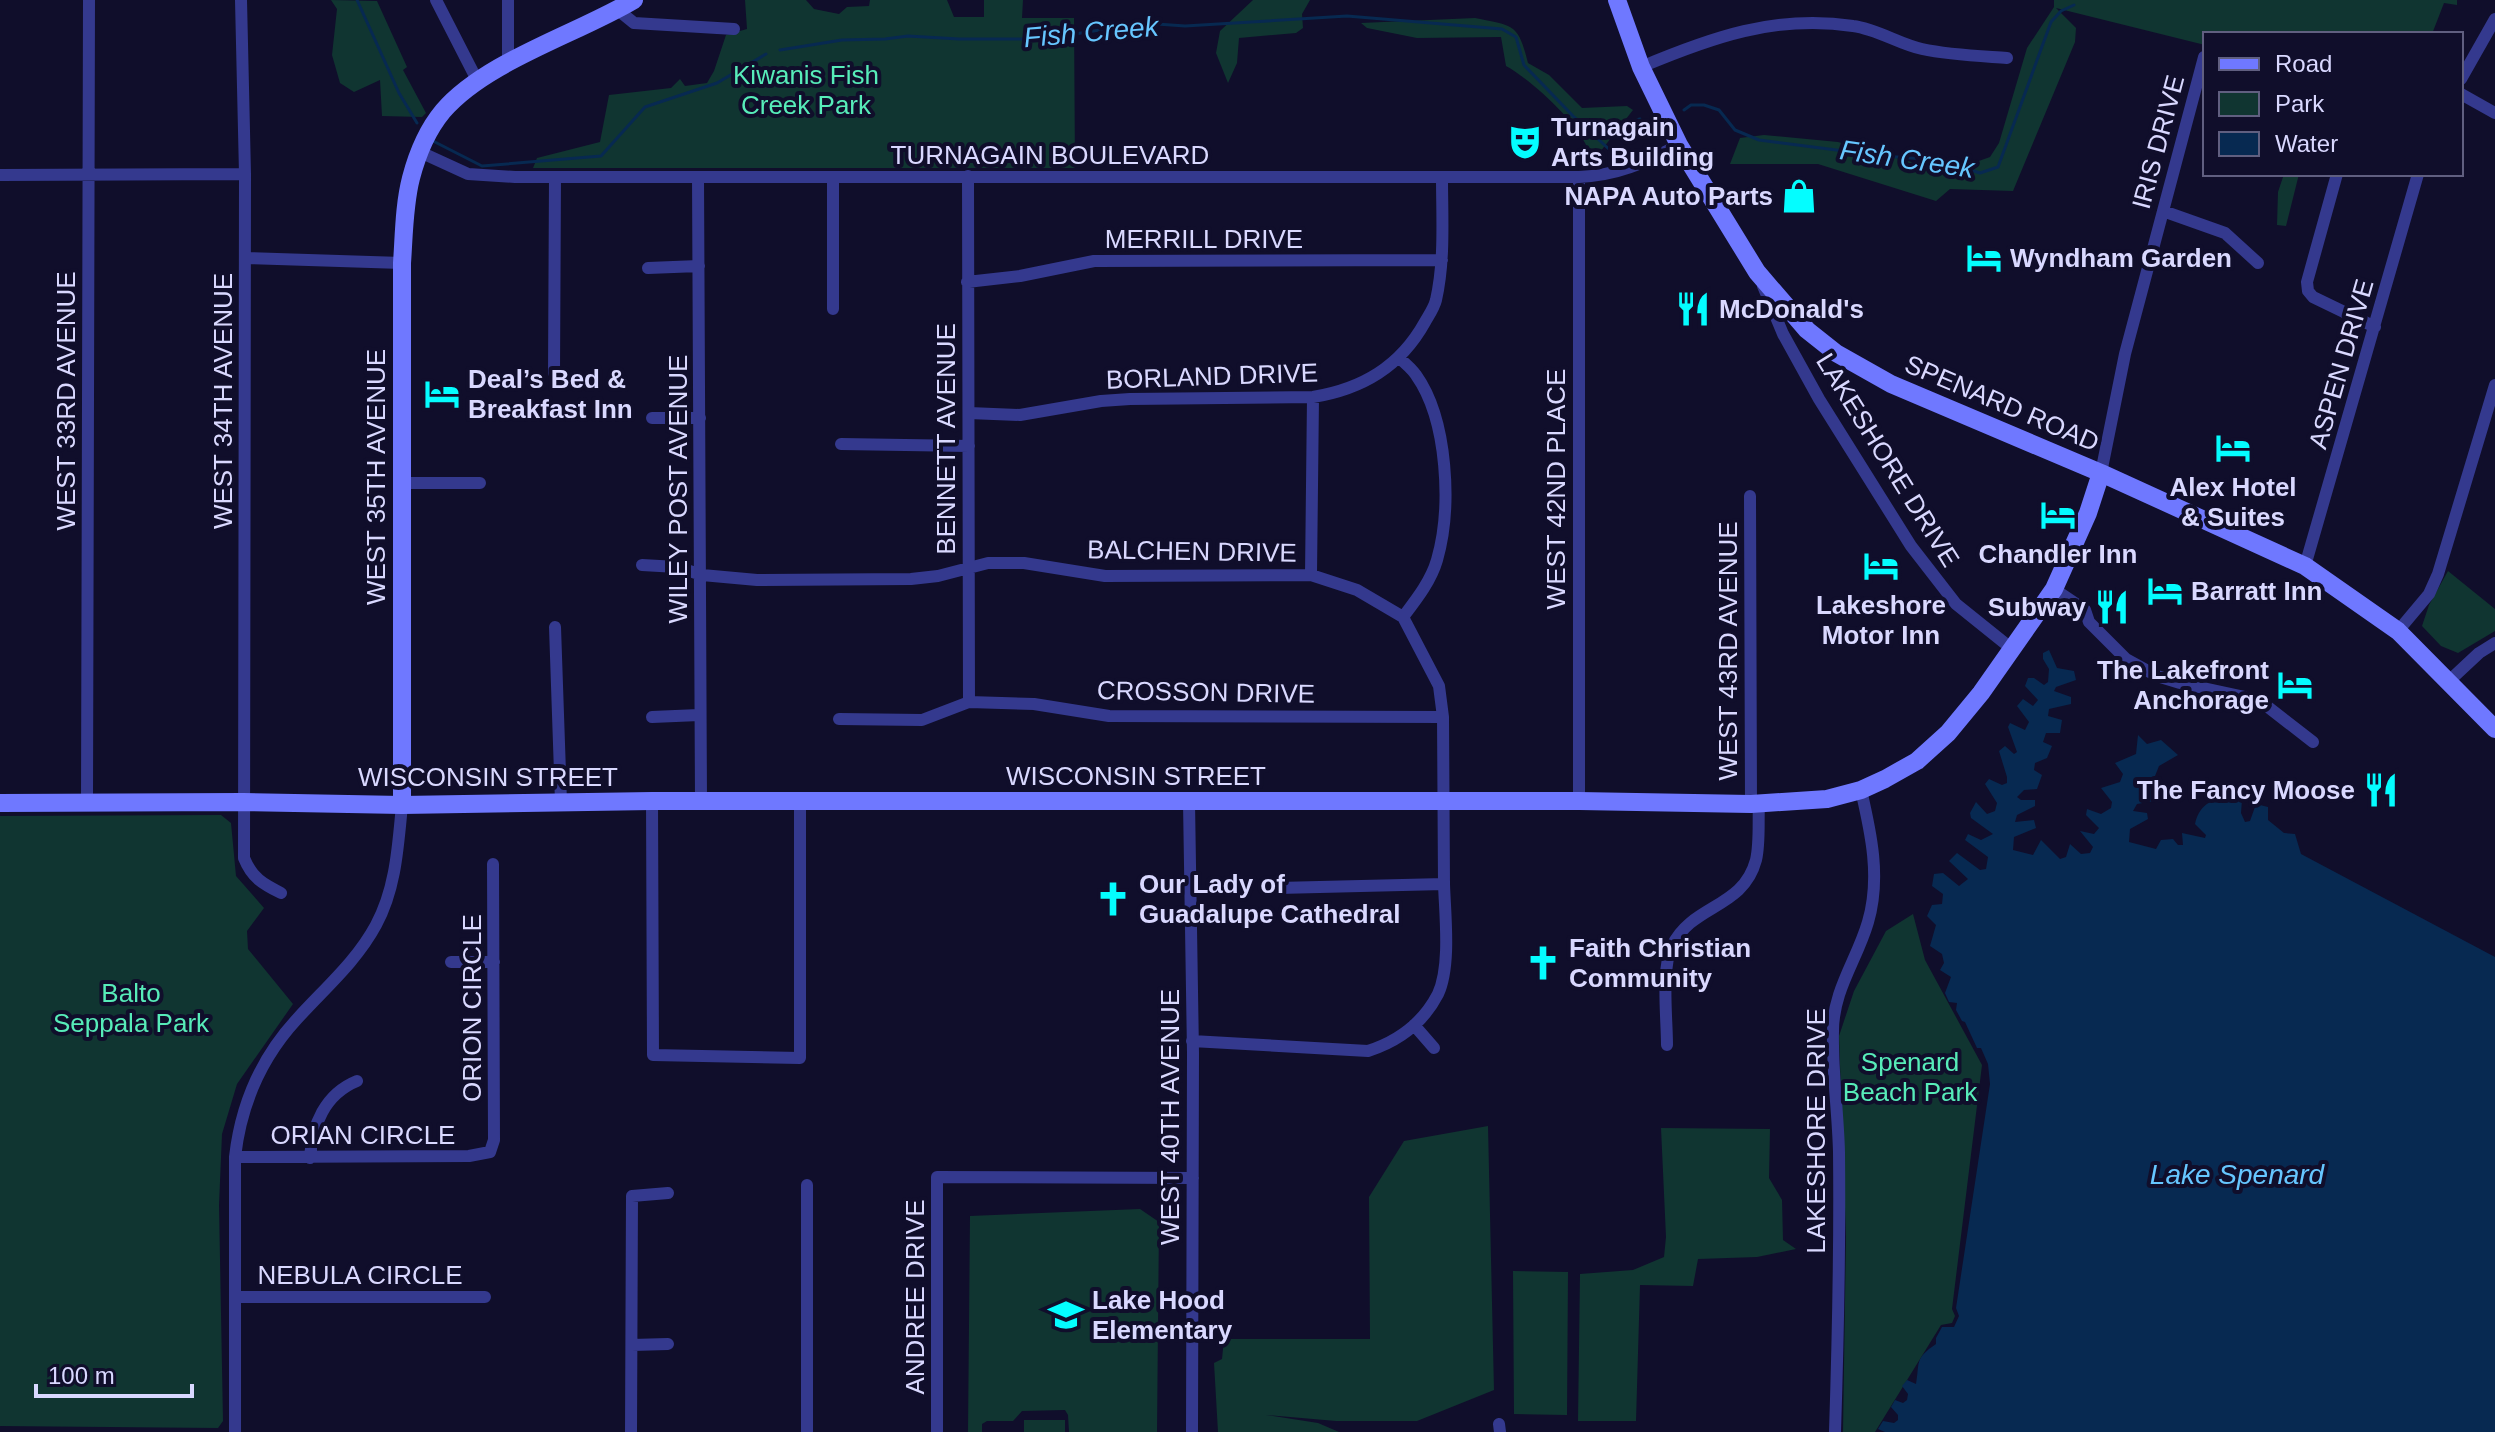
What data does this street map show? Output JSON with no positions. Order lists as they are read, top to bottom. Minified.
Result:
{"streets":{"street":["IRIS DRIVE","TURNAGAIN BOULEVARD","MERRILL DRIVE","ASPEN DRIVE","BORLAND DRIVE","WEST 33RD AVENUE","WEST 34TH AVENUE","SPENARD ROAD","BENNETT AVENUE","LAKESHORE DRIVE","WEST 35TH AVENUE","WILEY POST AVENUE","WEST 42ND PLACE","BALCHEN DRIVE","WEST 43RD AVENUE","CROSSON DRIVE","WISCONSIN STREET","ORION CIRCLE","WEST 40TH AVENUE","ORIAN CIRCLE","NEBULA CIRCLE","ANDREE DRIVE"]},"crossings":[["IRIS DRIVE","SPENARD ROAD"],["IRIS DRIVE","WISCONSIN STREET"],["TURNAGAIN BOULEVARD","BORLAND DRIVE"],["TURNAGAIN BOULEVARD","SPENARD ROAD"],["TURNAGAIN BOULEVARD","BENNETT AVENUE"],["TURNAGAIN BOULEVARD","WEST 35TH AVENUE"],["TURNAGAIN BOULEVARD","WILEY POST AVENUE"],["TURNAGAIN BOULEVARD","WEST 42ND PLACE"],["MERRILL DRIVE","BORLAND DRIVE"],["MERRILL DRIVE","BENNETT AVENUE"],["ASPEN DRIVE","SPENARD ROAD"],["BORLAND DRIVE","BENNETT AVENUE"],["WEST 33RD AVENUE","WISCONSIN STREET"],["WEST 34TH AVENUE","WISCONSIN STREET"],["SPENARD ROAD","LAKESHORE DRIVE"],["SPENARD ROAD","WISCONSIN STREET"],["BENNETT AVENUE","BALCHEN DRIVE"],["BENNETT AVENUE","CROSSON DRIVE"],["LAKESHORE DRIVE","WISCONSIN STREET"],["WEST 35TH AVENUE","WISCONSIN STREET"],["WILEY POST AVENUE","BALCHEN DRIVE"],["WILEY POST AVENUE","WISCONSIN STREET"],["WEST 42ND PLACE","WISCONSIN STREET"],["WEST 43RD AVENUE","WISCONSIN STREET"],["WISCONSIN STREET","WEST 40TH AVENUE"],["ORION CIRCLE","ORIAN CIRCLE"],["WEST 40TH AVENUE","ANDREE DRIVE"]],"water":["Fish Creek","Lake Spenard"],"parks":["Kiwanis Fish Creek Park","Balto Seppala Park","Spenard Beach Park"],"places":{"theatre":["Turnagain Arts Building"],"shop":["NAPA Auto Parts"],"hotel":["Wyndham Garden","Deal’s Bed & Breakfast Inn","Alex Hotel & Suites","Chandler Inn","Lakeshore Motor Inn","Barratt Inn","The Lakefront Anchorage"],"restaurant":["McDonald's","Subway","The Fancy Moose"],"church":["Our Lady of Guadalupe Cathedral","Faith Christian Community"],"school or university":["Lake Hood Elementary"]},"legend":["Road","Park","Water"],"scale_bar":"100 m"}
